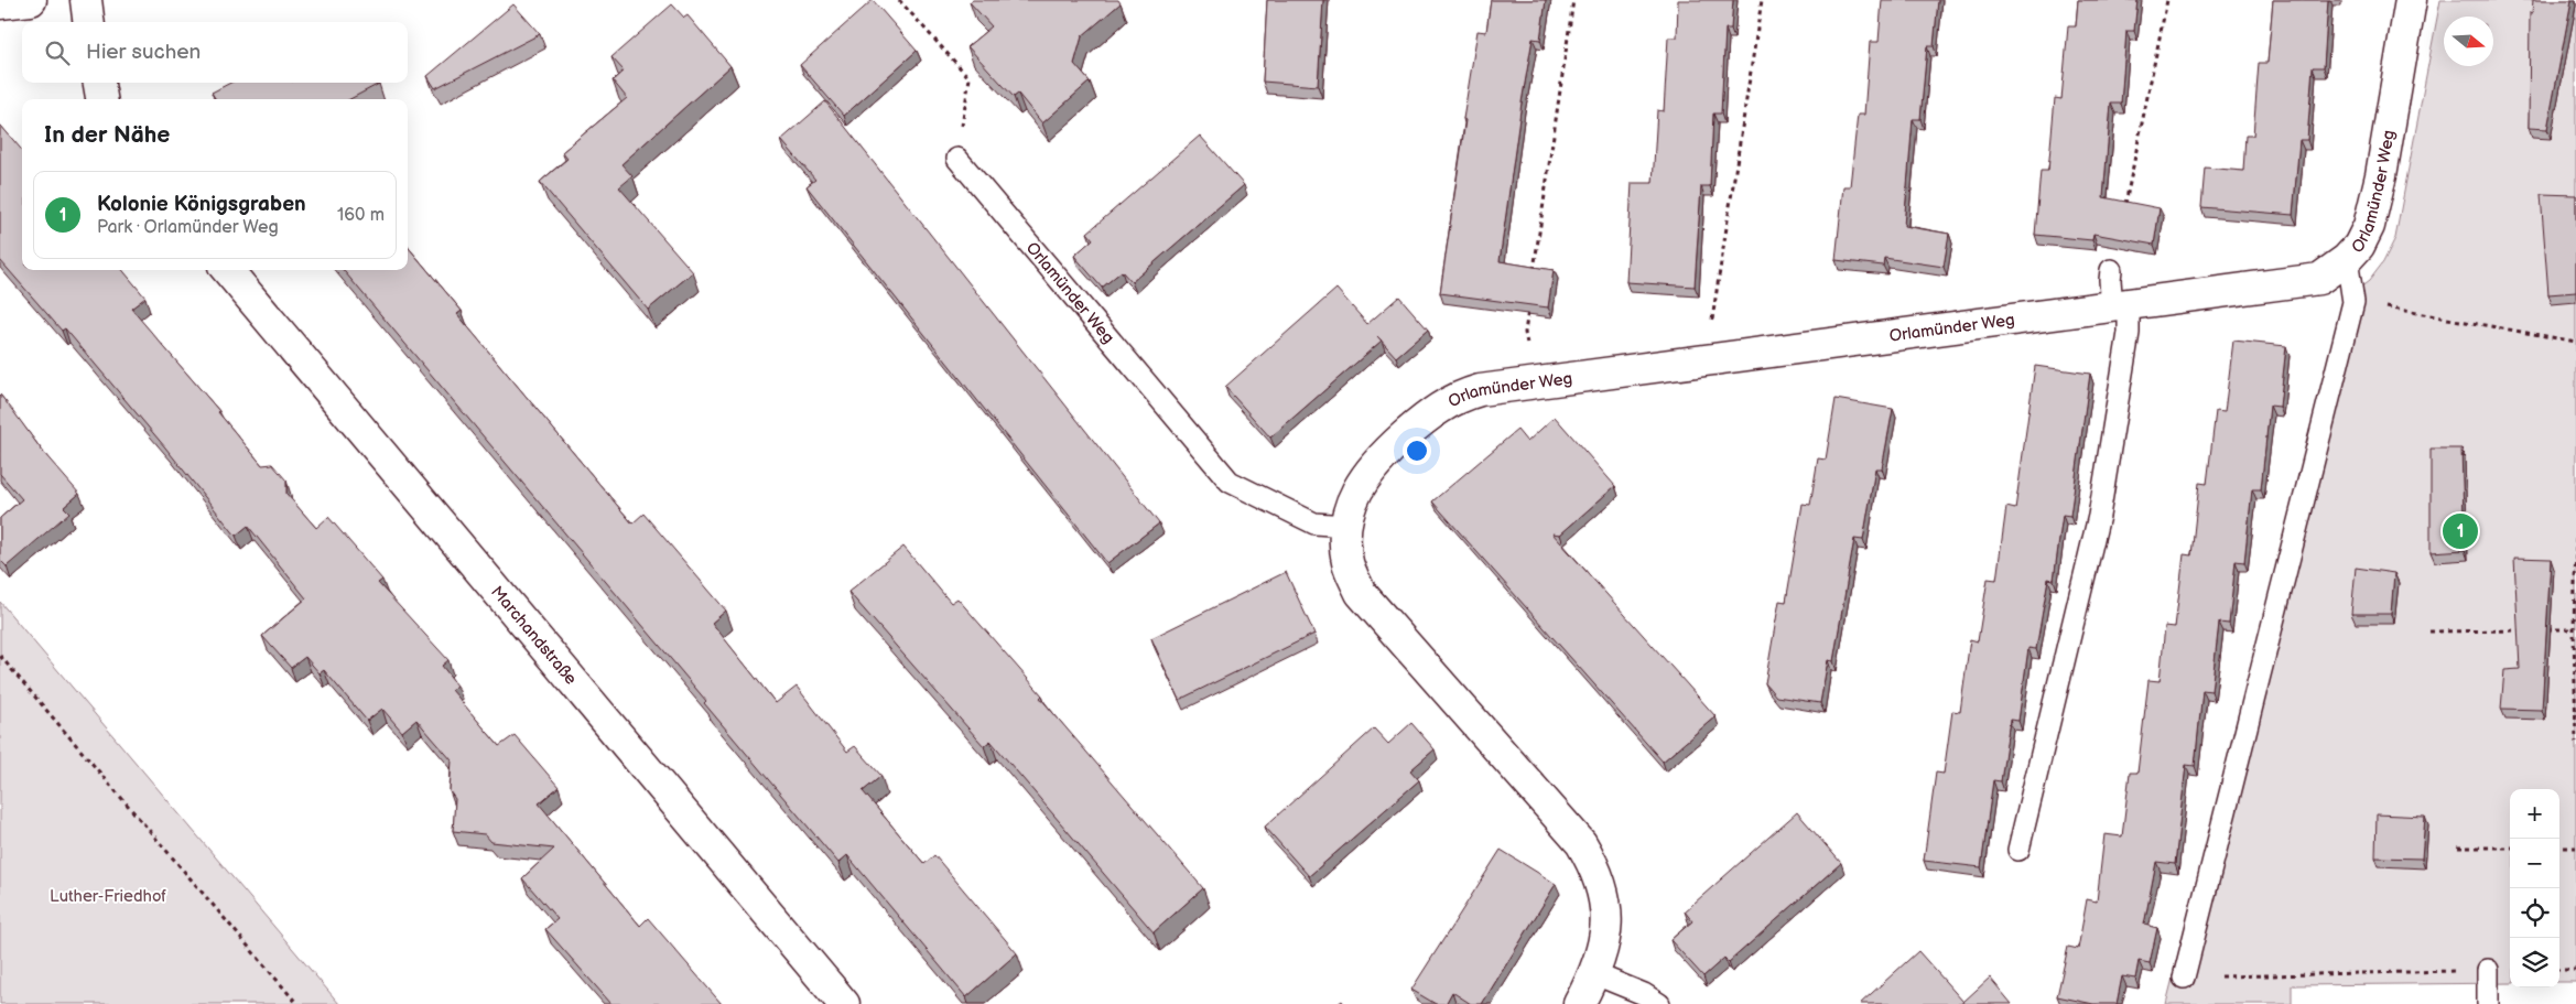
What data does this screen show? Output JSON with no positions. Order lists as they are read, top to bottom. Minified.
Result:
{"streets":{"street":["Orlamünder Weg","Marchandstraße"]},"parks":["Luther-Friedhof"],"north":"right","page":{"search":"Hier suchen","heading":"In der Nähe","list":[{"mark":"1","name":"Kolonie Königsgraben","note":"Park · Orlamünder Weg","value":"160 m"}],"pins":"1","map_buttons":["+","−"]}}
